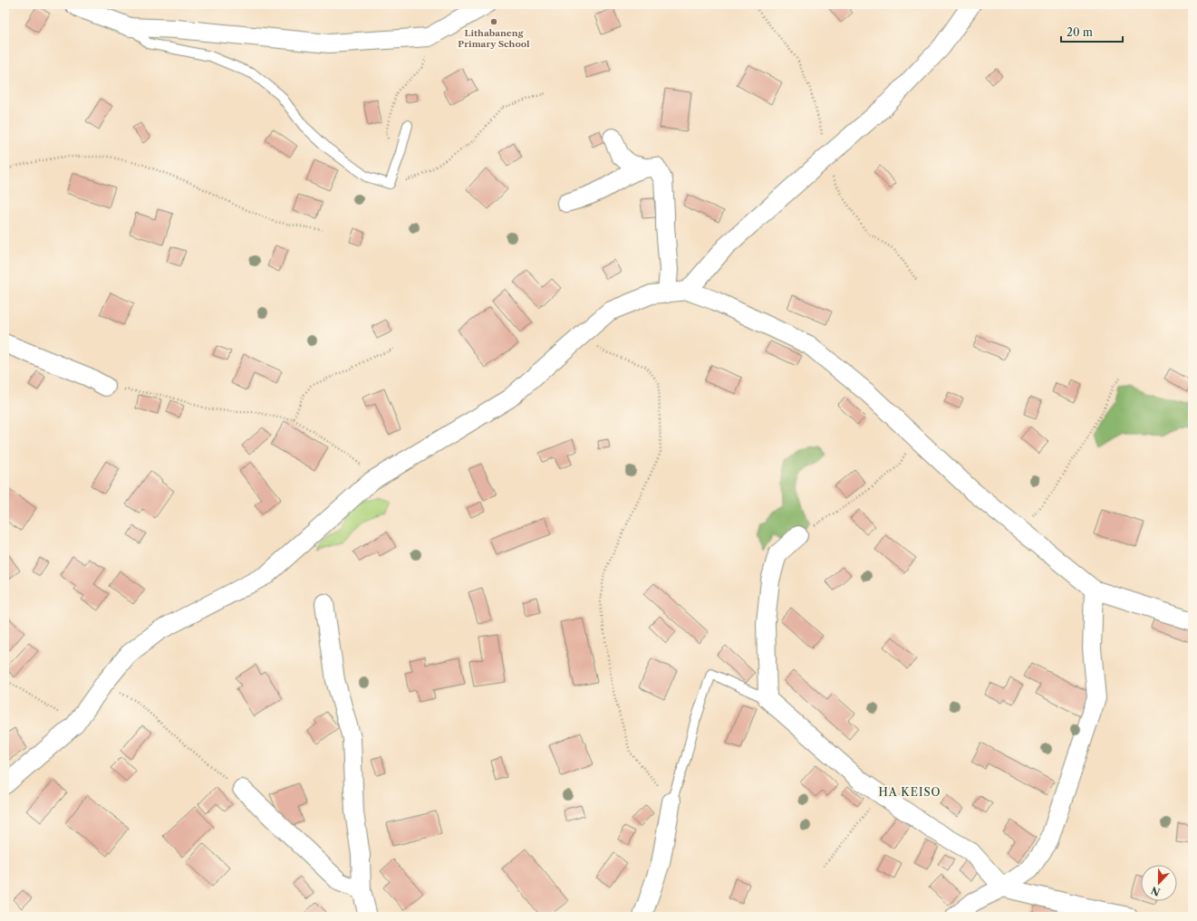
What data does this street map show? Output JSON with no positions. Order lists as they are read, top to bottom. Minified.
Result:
{"districts":["HA KEISO"],"places":["Lithabaneng Primary School"],"scale_bar":"20 m","north":"bottom"}
